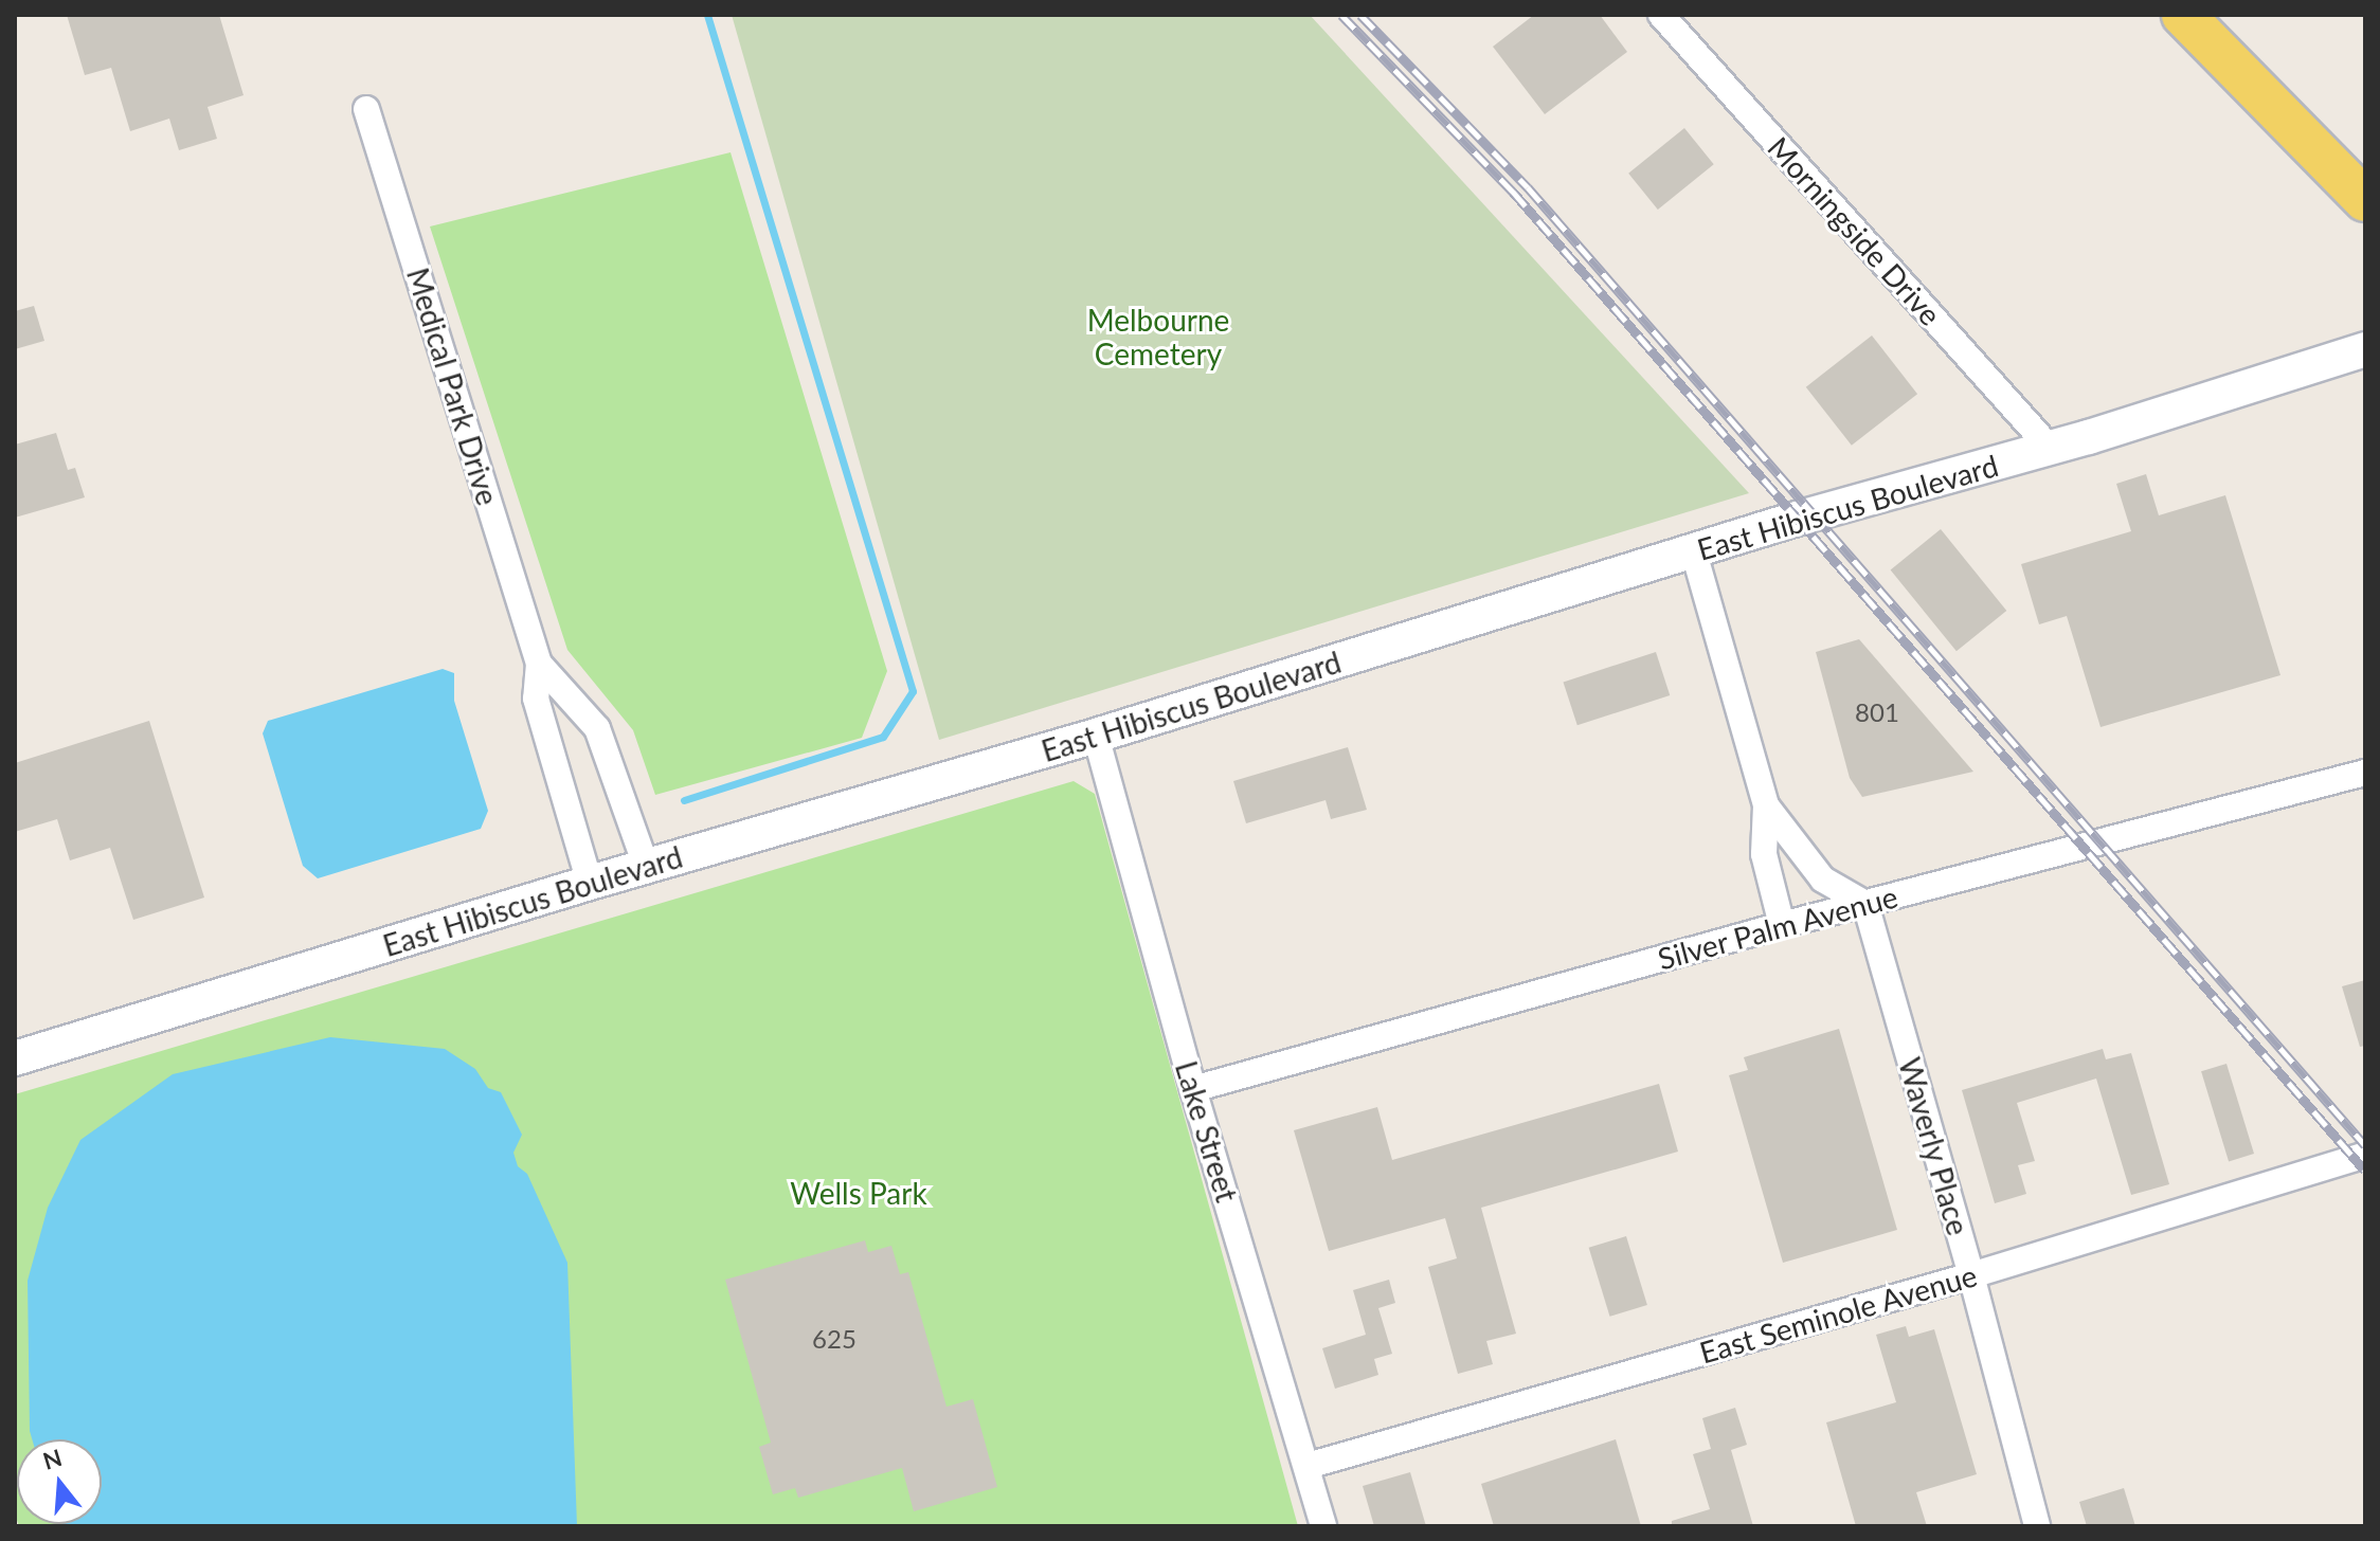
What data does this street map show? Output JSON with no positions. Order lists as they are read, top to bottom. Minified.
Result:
{"streets":{"street":["Morningside Drive","Medical Park Drive","East Hibiscus Boulevard","Silver Palm Avenue","Lake Street","Waverly Place","East Seminole Avenue"]},"crossings":[["Morningside Drive","East Hibiscus Boulevard"],["Medical Park Drive","East Hibiscus Boulevard"],["East Hibiscus Boulevard","Lake Street"],["Silver Palm Avenue","Lake Street"],["Silver Palm Avenue","Waverly Place"],["Lake Street","East Seminole Avenue"],["Waverly Place","East Seminole Avenue"]],"parks":["Melbourne Cemetery","Wells Park"],"house_numbers":["801","625"],"north":"top"}
